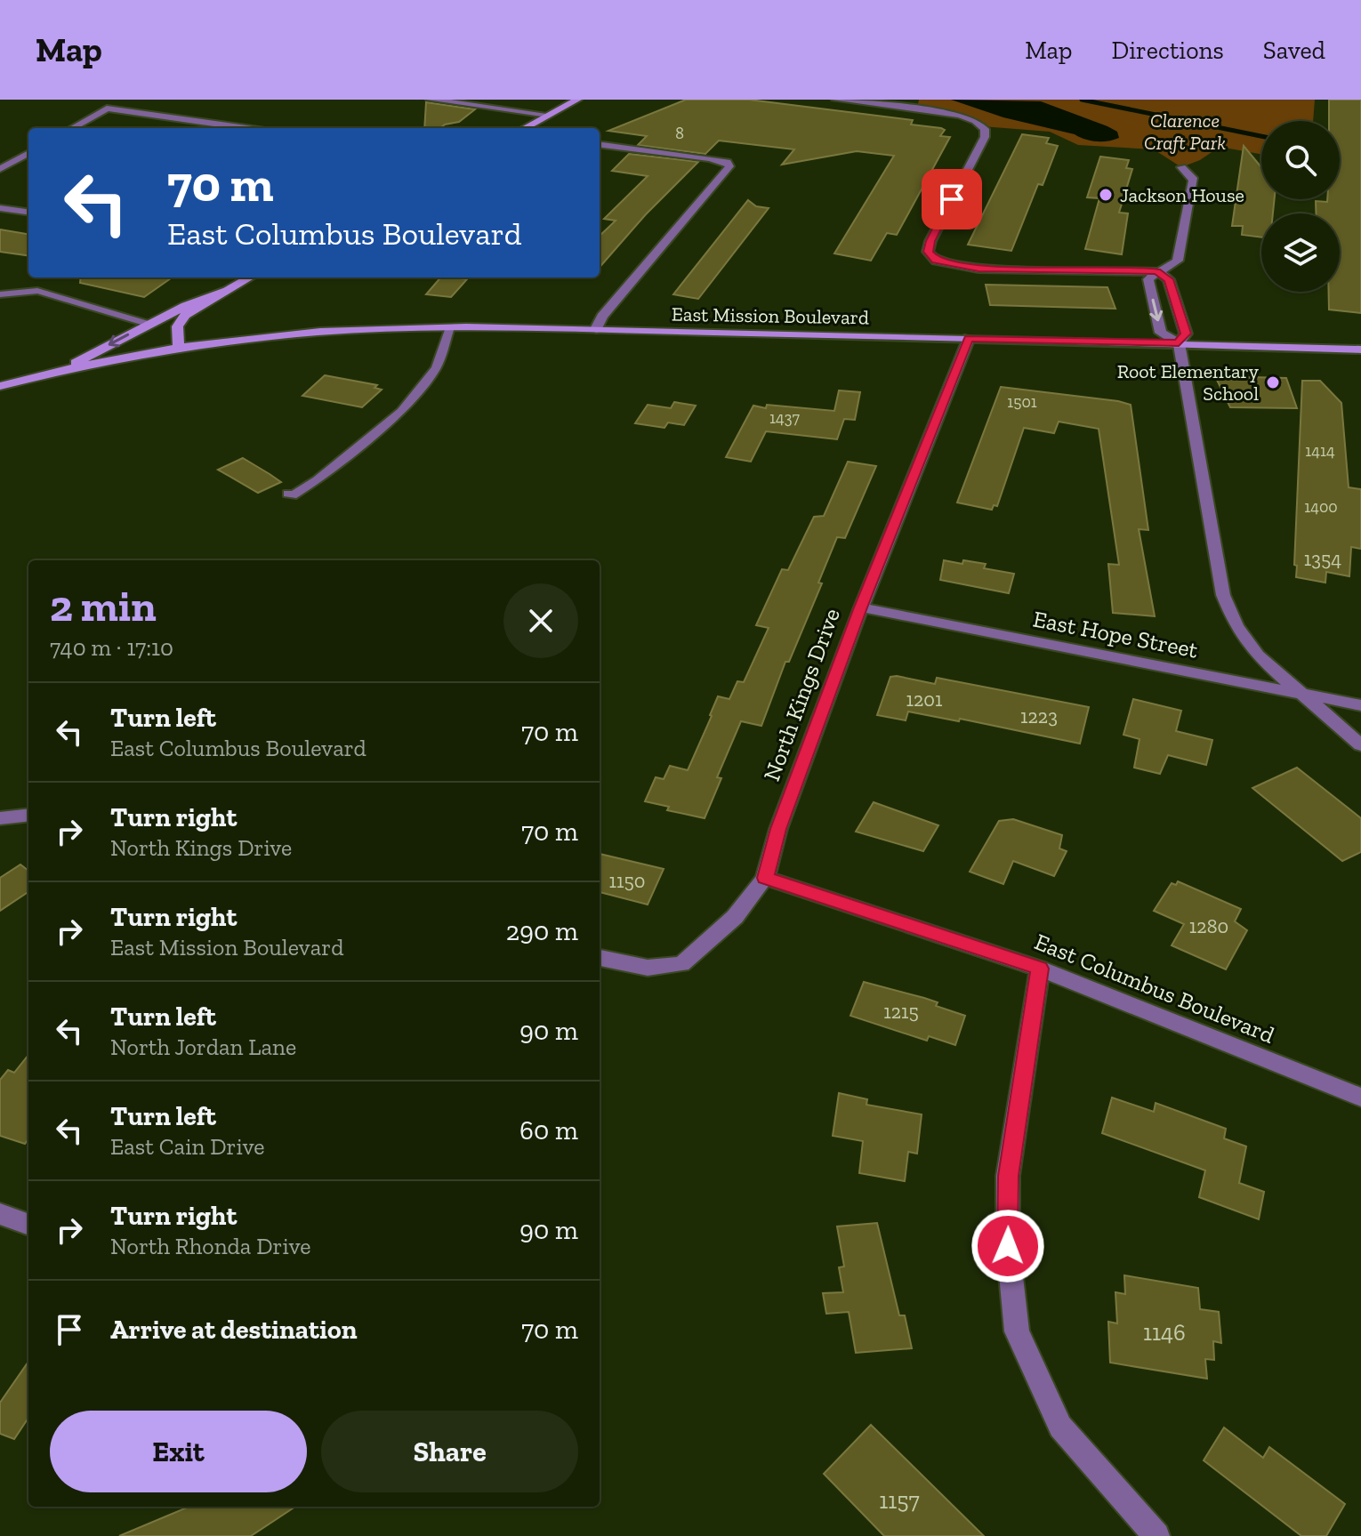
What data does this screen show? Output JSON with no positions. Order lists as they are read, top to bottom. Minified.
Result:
{"streets":{"main road":["East Mission Boulevard"],"street":["East Hope Street","North Kings Drive","East Columbus Boulevard"]},"crossings":[["East Mission Boulevard","North Kings Drive"],["East Hope Street","North Kings Drive"],["North Kings Drive","East Columbus Boulevard"]],"parks":["Clarence Craft Park"],"places":["Jackson House","Root Elementary School"],"house_numbers":["8","1501","1437","1414","1400","1354","1201","1223","1150","1280","1215","1146","1157"],"page":{"header":"Map","nav":["Map","Directions","Saved"],"turn":["70 m","East Columbus Boulevard"],"heading":["2 min","740 m · 17:10"],"list":[{"name":"Turn left","note":"East Columbus Boulevard","value":"70 m"},{"name":"Turn right","note":"North Kings Drive","value":"70 m"},{"name":"Turn right","note":"East Mission Boulevard","value":"290 m"},{"name":"Turn left","note":"North Jordan Lane","value":"90 m"},{"name":"Turn left","note":"East Cain Drive","value":"60 m"},{"name":"Turn right","note":"North Rhonda Drive","value":"90 m"},{"name":"Arrive at destination","value":"70 m"}],"buttons":["Exit","Share"]}}
